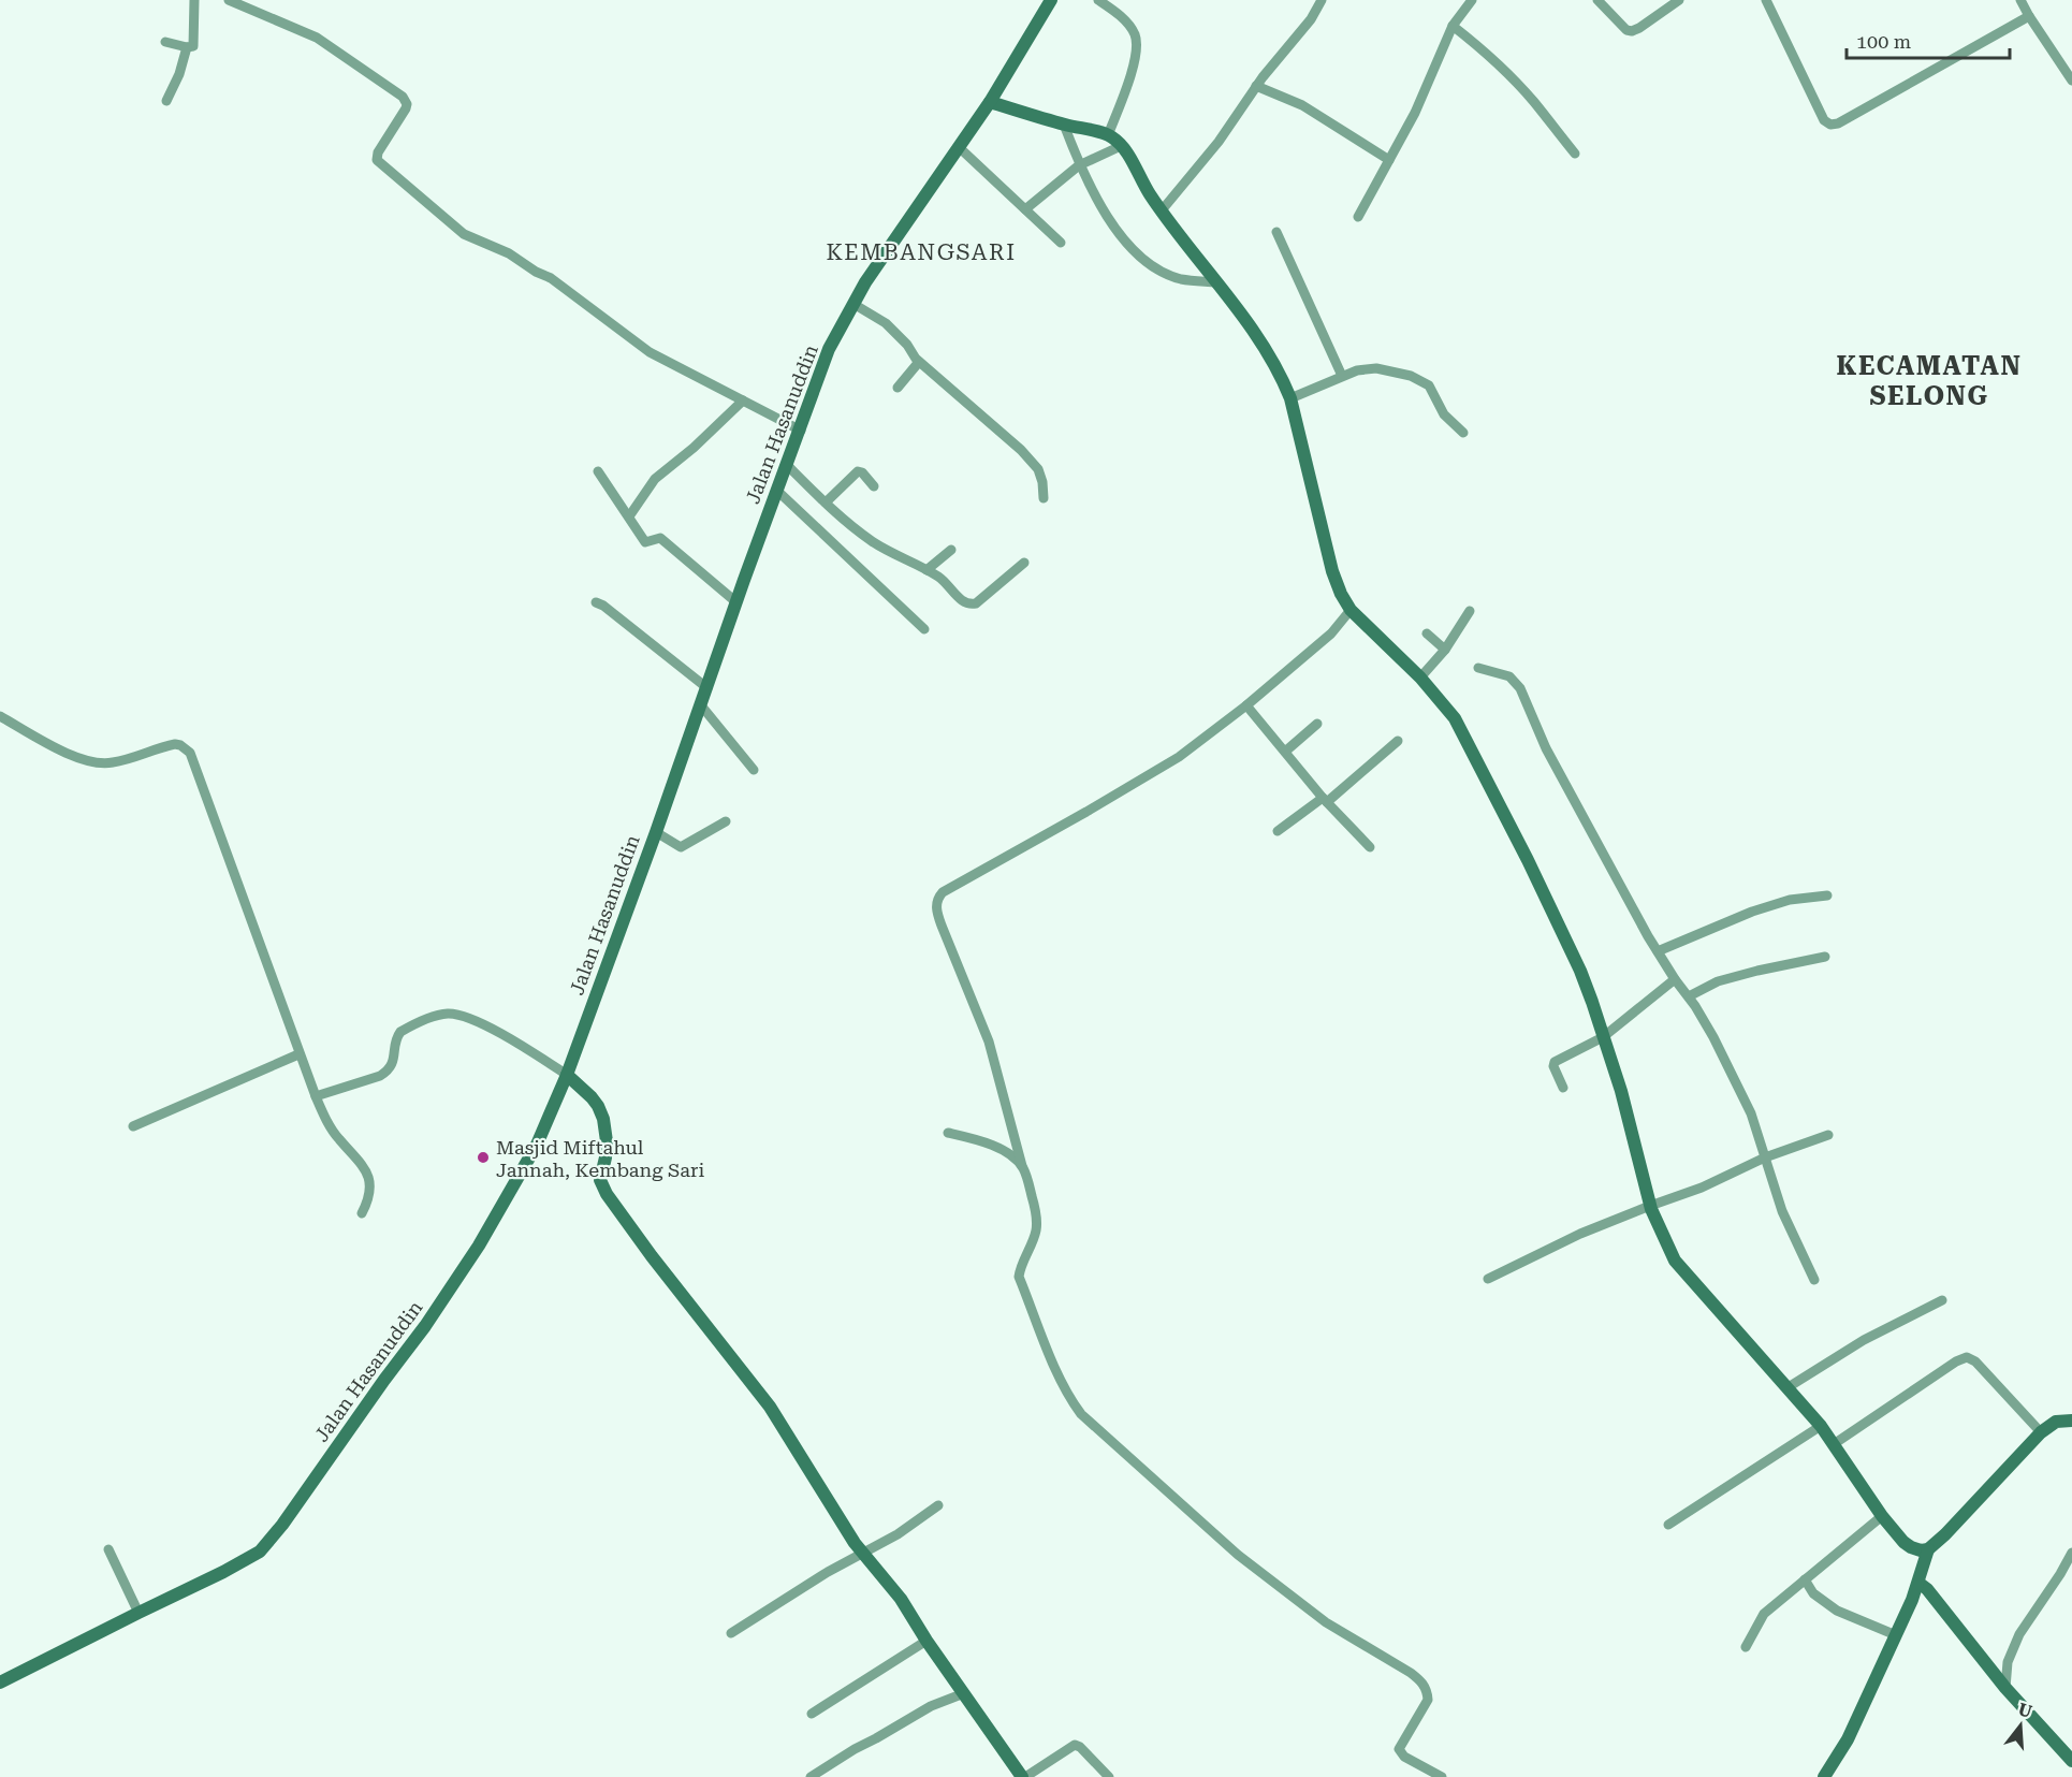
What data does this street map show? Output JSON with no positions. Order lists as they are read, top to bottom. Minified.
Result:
{"streets":{"street":["Jalan Hasanuddin"]},"districts":["KEMBANGSARI","KECAMATAN SELONG"],"places":["Masjid Miftahul Jannah, Kembang Sari"],"scale_bar":"100 m","north":"top"}
